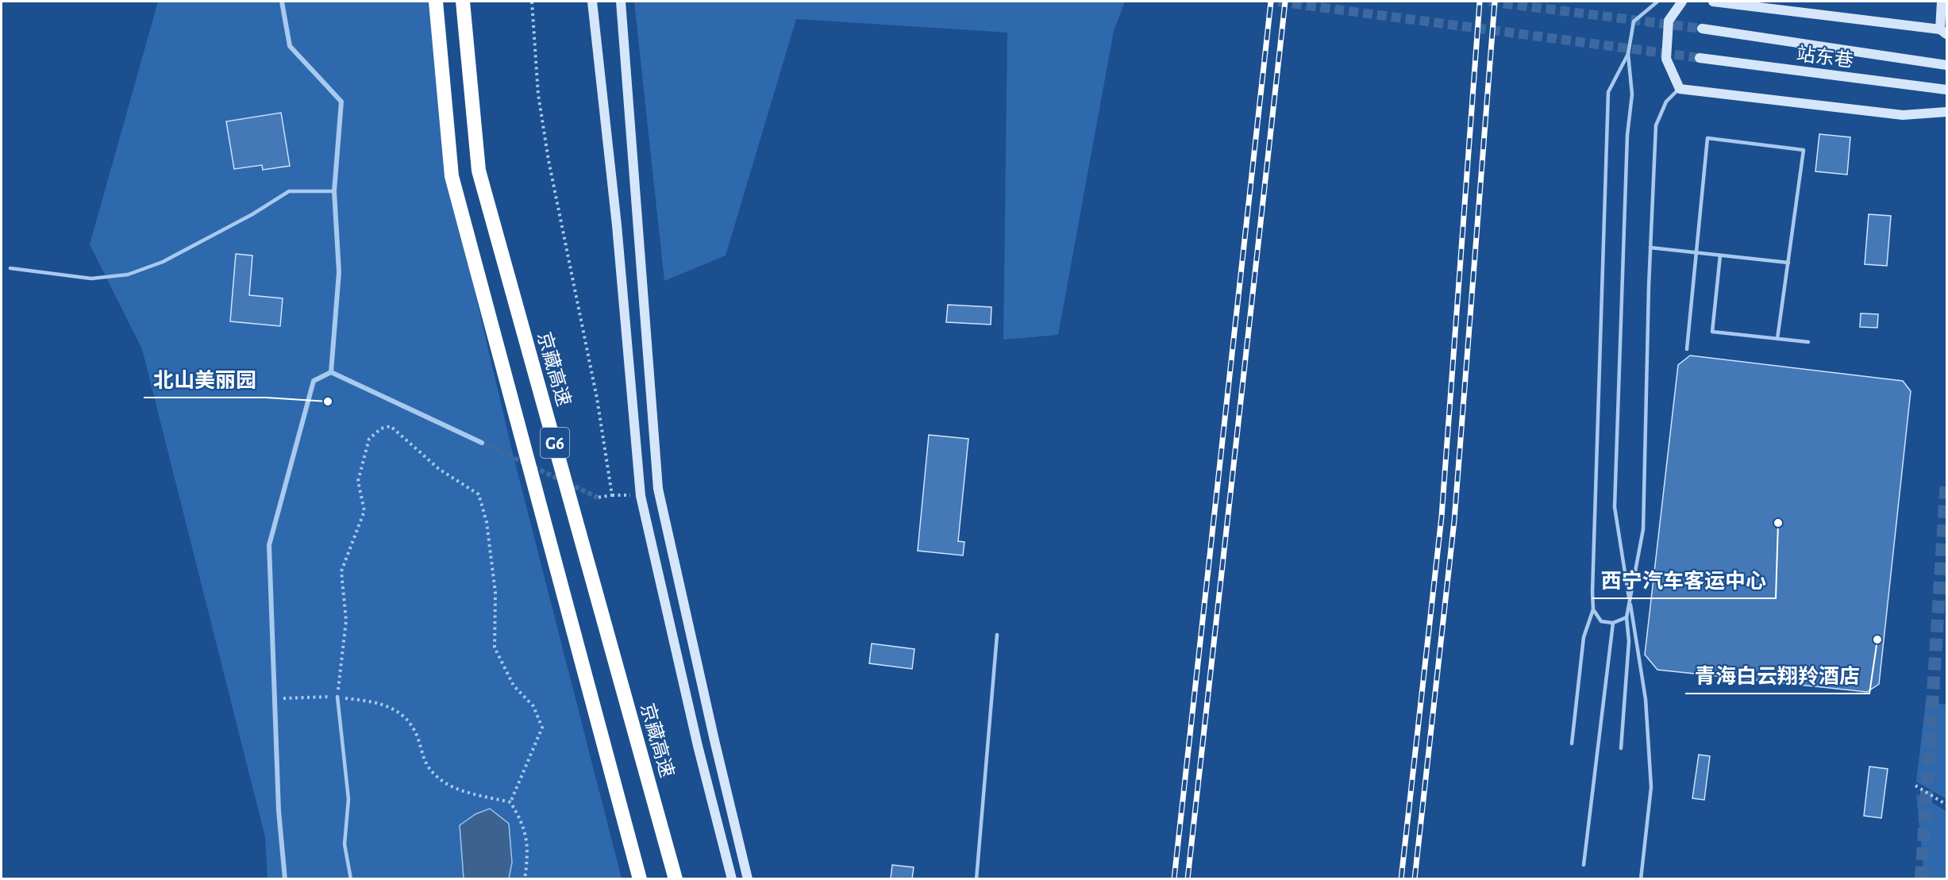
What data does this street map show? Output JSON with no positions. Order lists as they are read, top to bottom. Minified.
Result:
{"streets":{"highway":["京藏高速","G6"],"main road":["站东巷"]},"places":["北山美丽园","西宁汽车客运中心","青海白云翔羚酒店"]}
